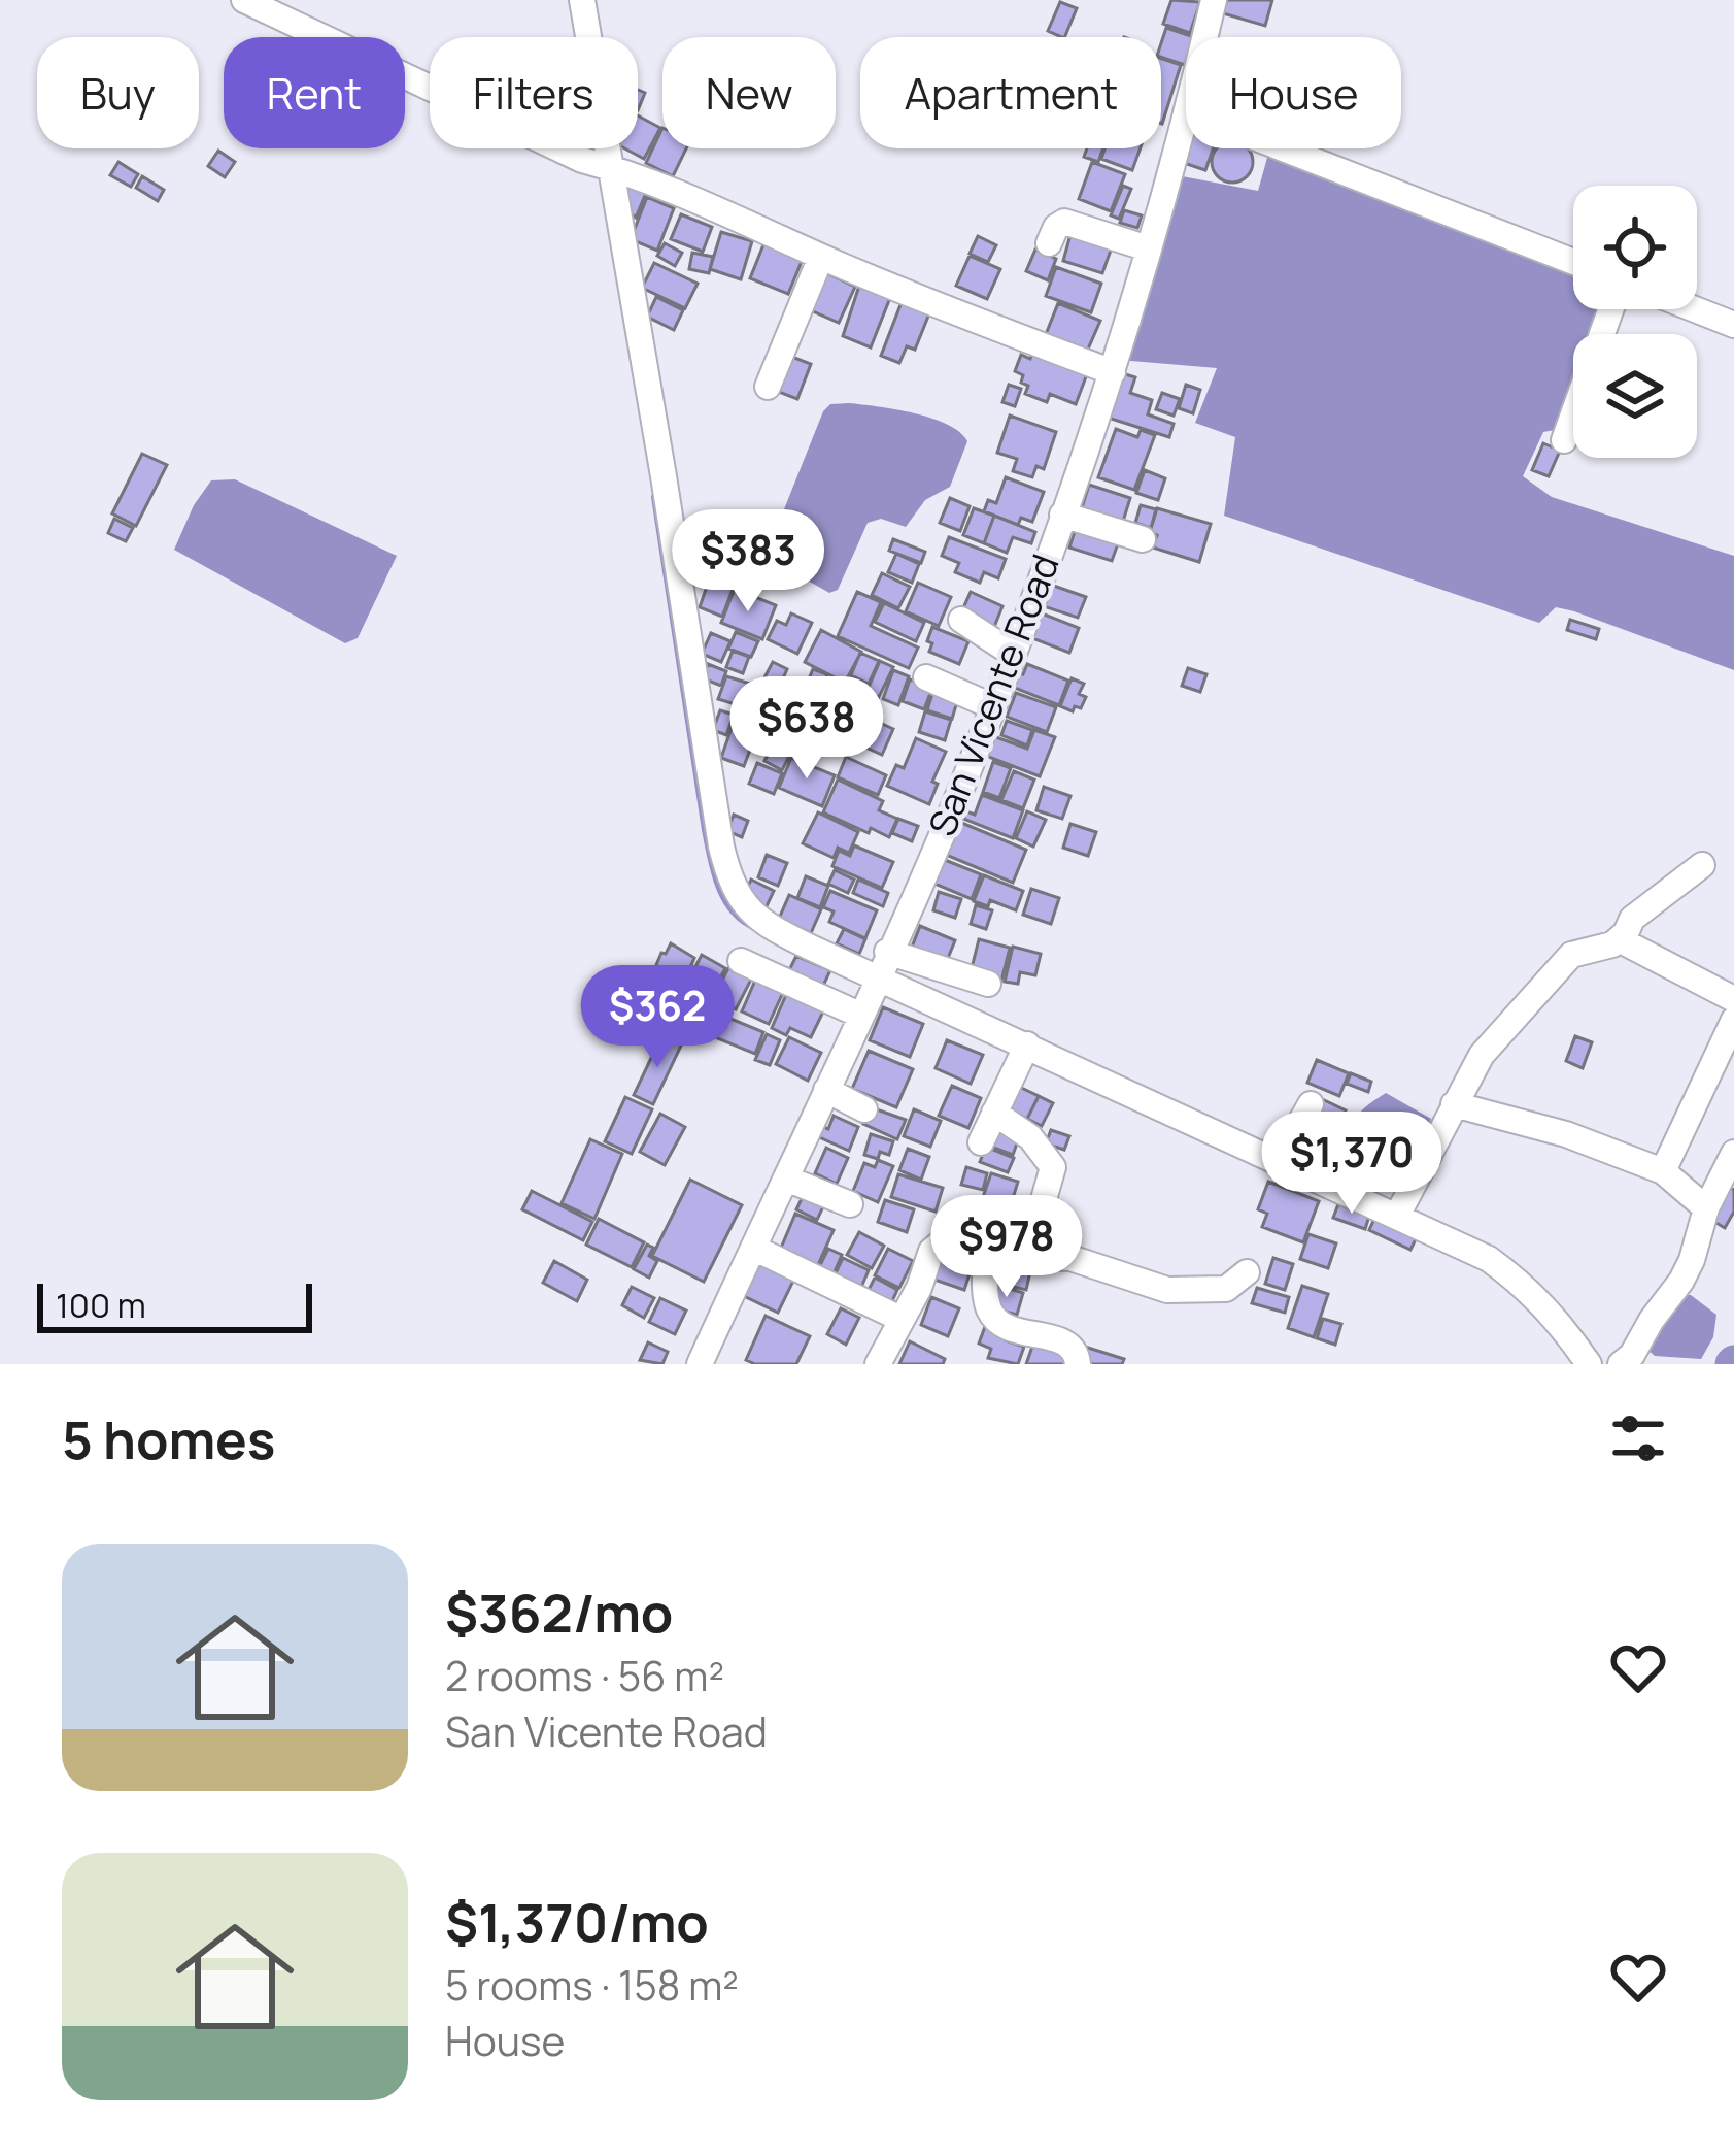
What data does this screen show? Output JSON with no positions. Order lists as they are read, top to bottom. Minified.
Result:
{"streets":{"street":["San Vicente Road"]},"scale_bar":"100 m","page":{"chip":["Buy","Rent","Filters","New","Apartment","House"],"price":["$383","$638","$362","$1,370","$978"],"scale":"100 m","heading":"5 homes","list":[{"name":"$362/mo","note":"2 rooms · 56 m² · San Vicente Road"},{"name":"$1,370/mo","note":"5 rooms · 158 m² · House"}]}}
